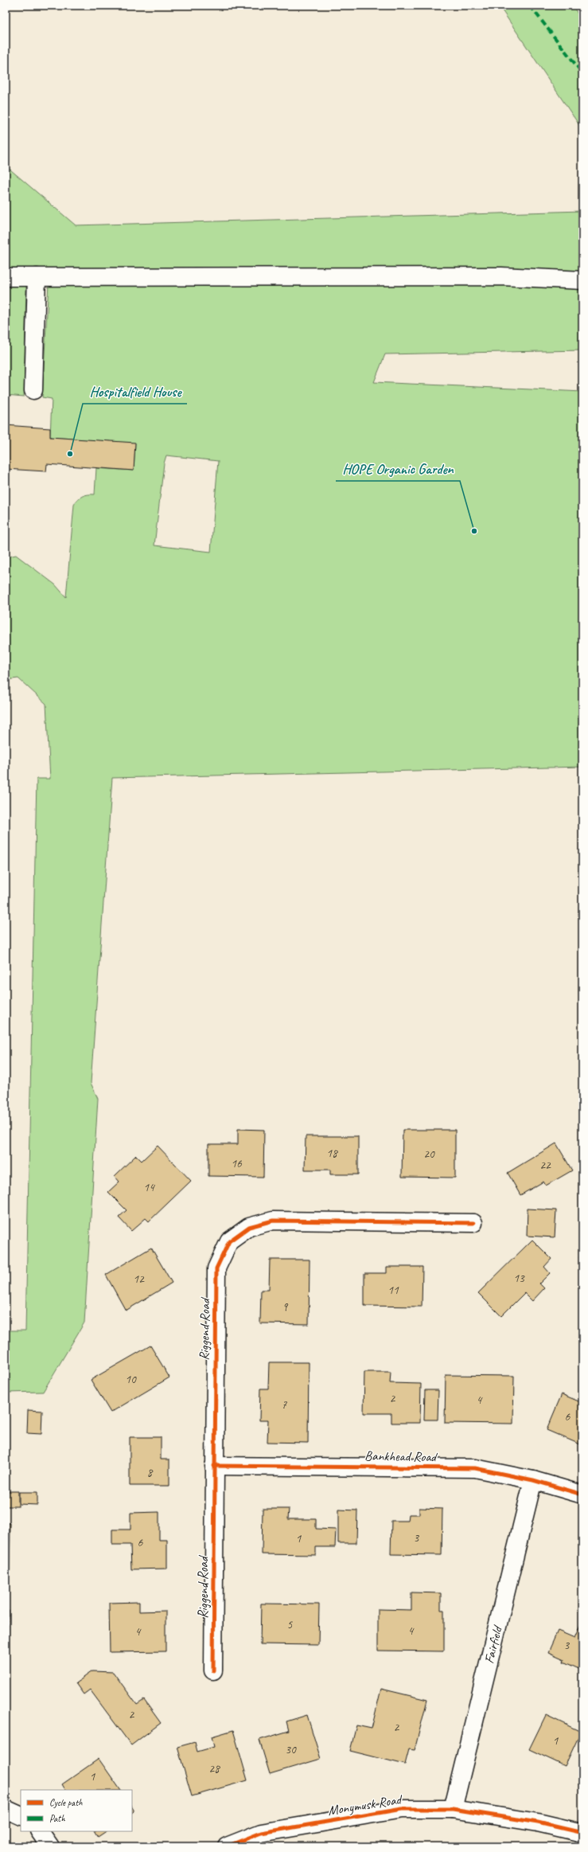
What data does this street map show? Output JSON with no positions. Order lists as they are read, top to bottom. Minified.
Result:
{"streets":{"street":["Riggend Road","Bankhead Road","Fairfield","Monymusk Road"]},"crossings":[["Riggend Road","Bankhead Road"],["Bankhead Road","Fairfield"],["Fairfield","Monymusk Road"]],"places":["Hospitalfield House","HOPE Organic Garden"],"house_numbers":["18","20","16","22","14","13","12","11","9","10","2","4","7","6","8","3","1","6","5","4","4","3","2","2","1","30","28","1"],"legend":["Cycle path","Path"]}
